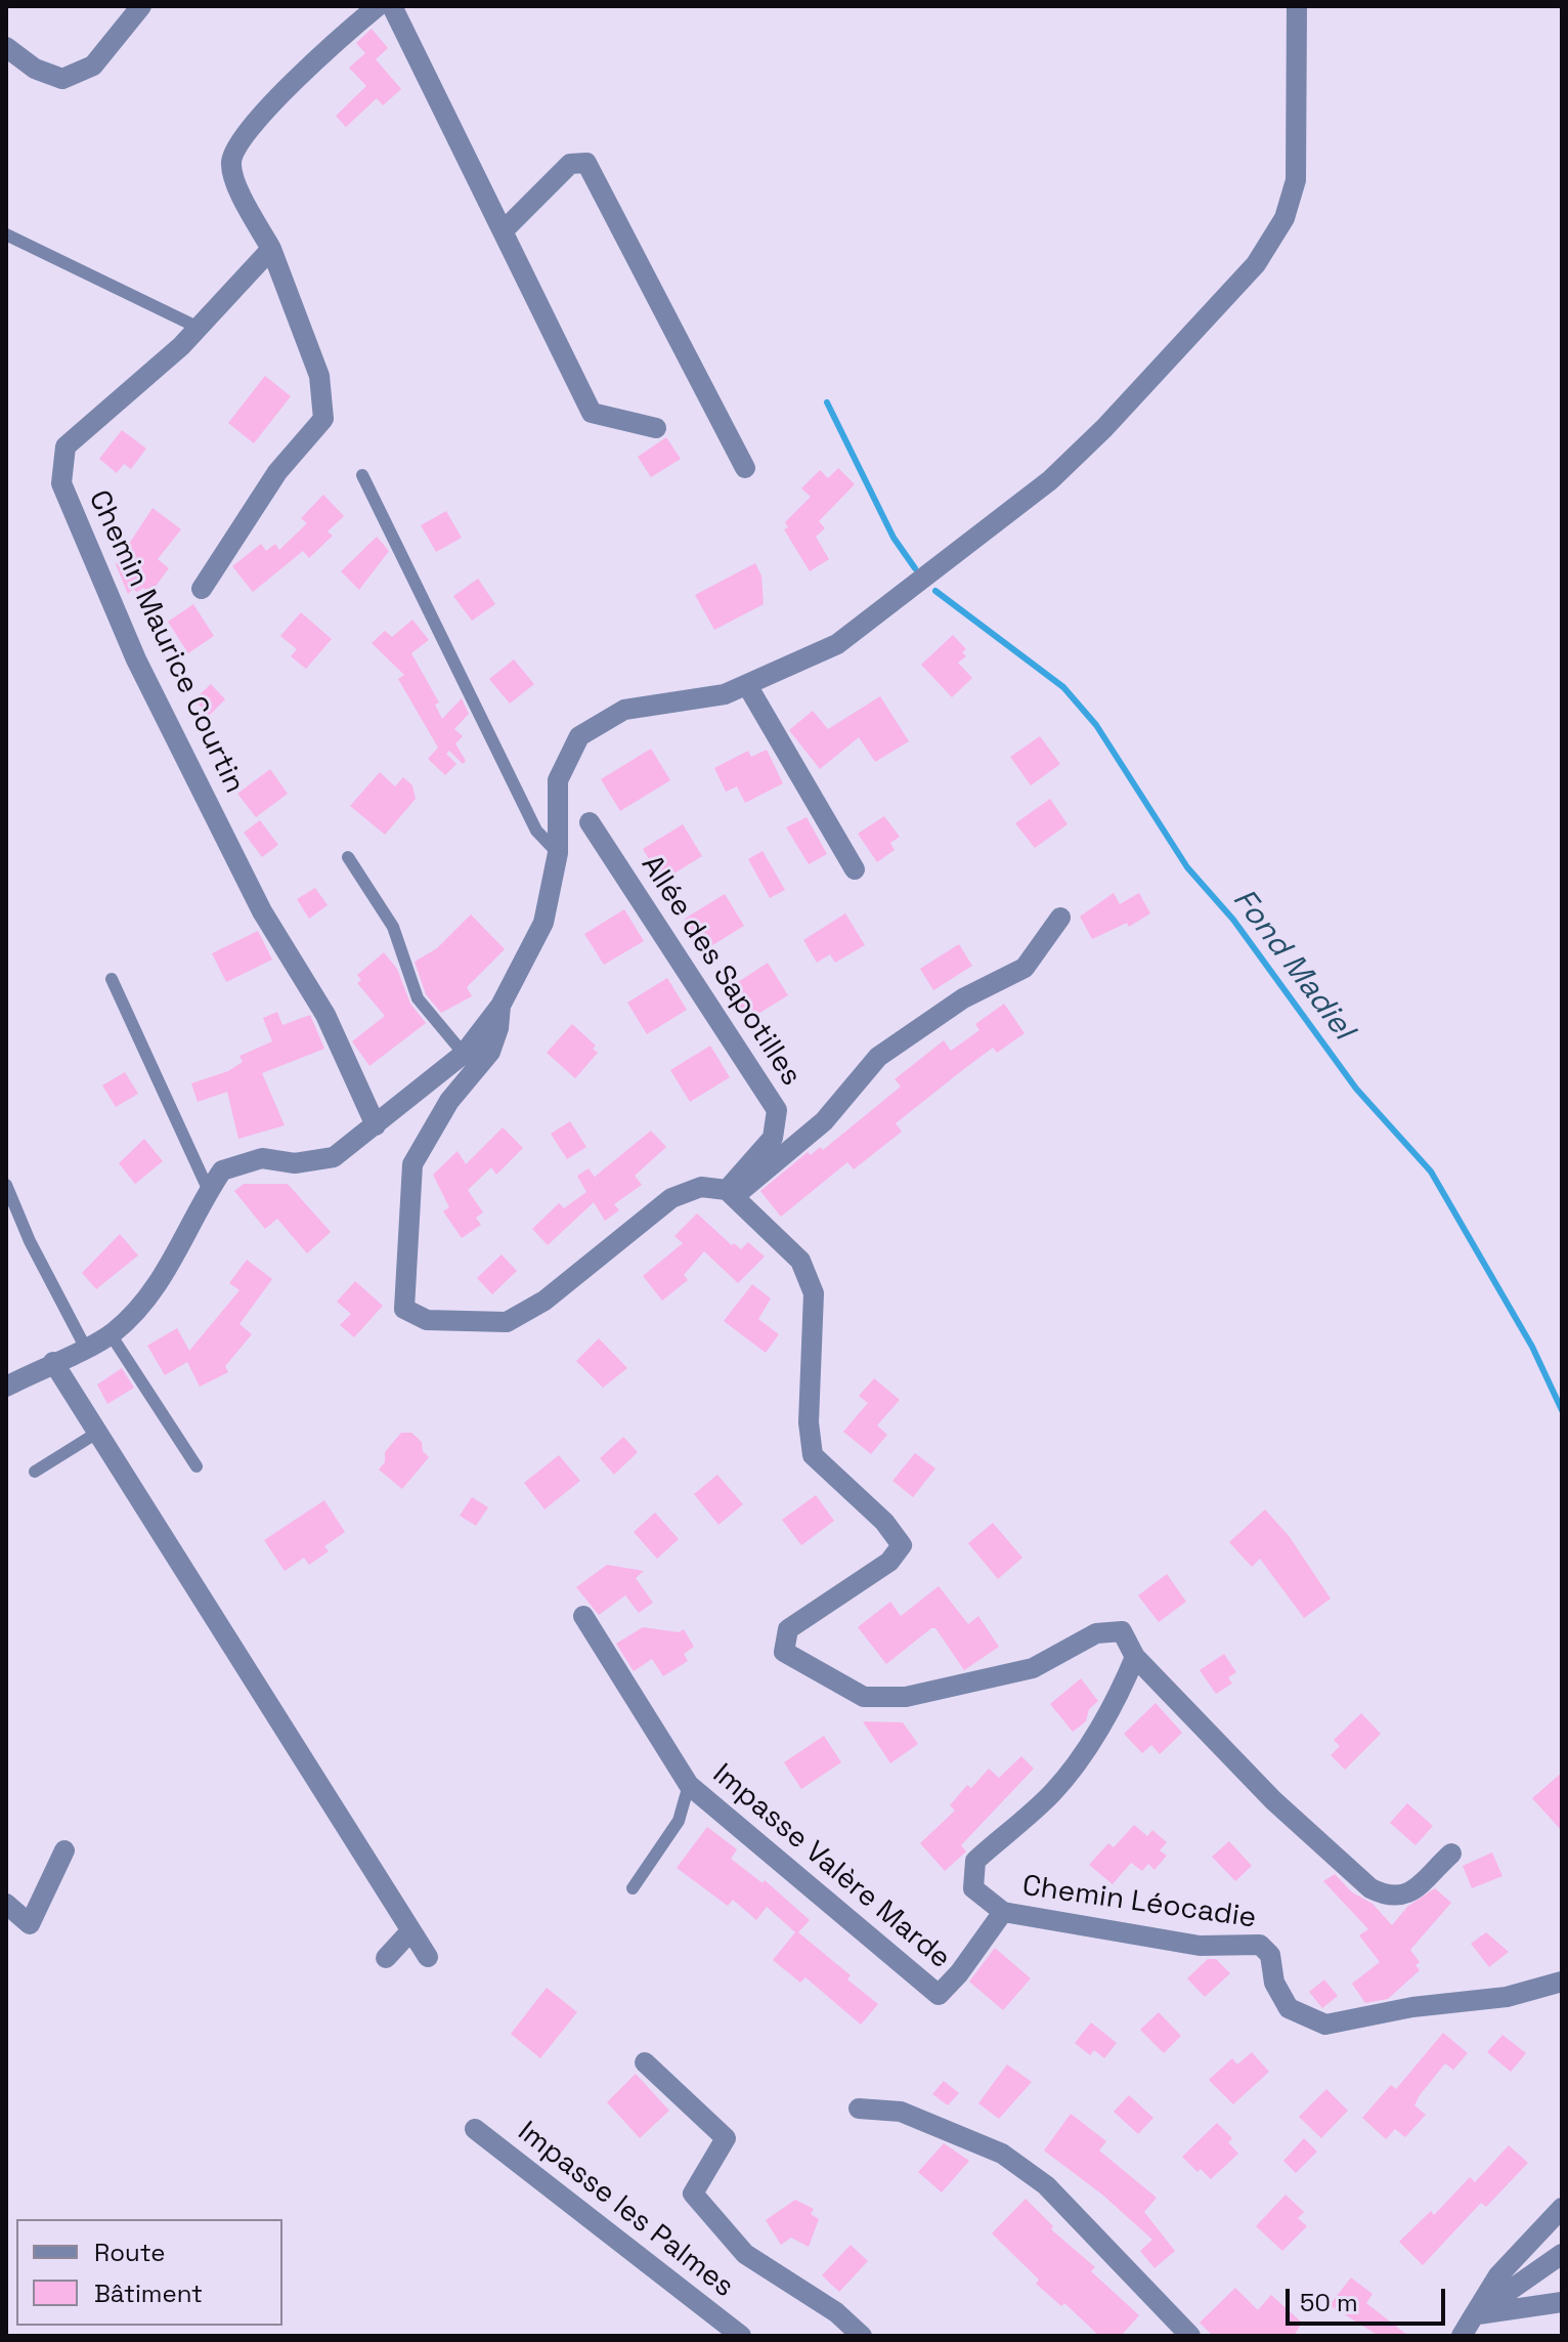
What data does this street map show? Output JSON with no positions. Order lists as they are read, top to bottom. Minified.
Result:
{"streets":{"street":["Chemin Maurice Courtin","Allée des Sapotilles","Impasse Valère Marde","Chemin Léocadie","Impasse les Palmes"]},"crossings":[["Impasse Valère Marde","Chemin Léocadie"]],"water":["Fond Madiel"],"legend":["Route","Bâtiment"],"scale_bar":"50 m"}
